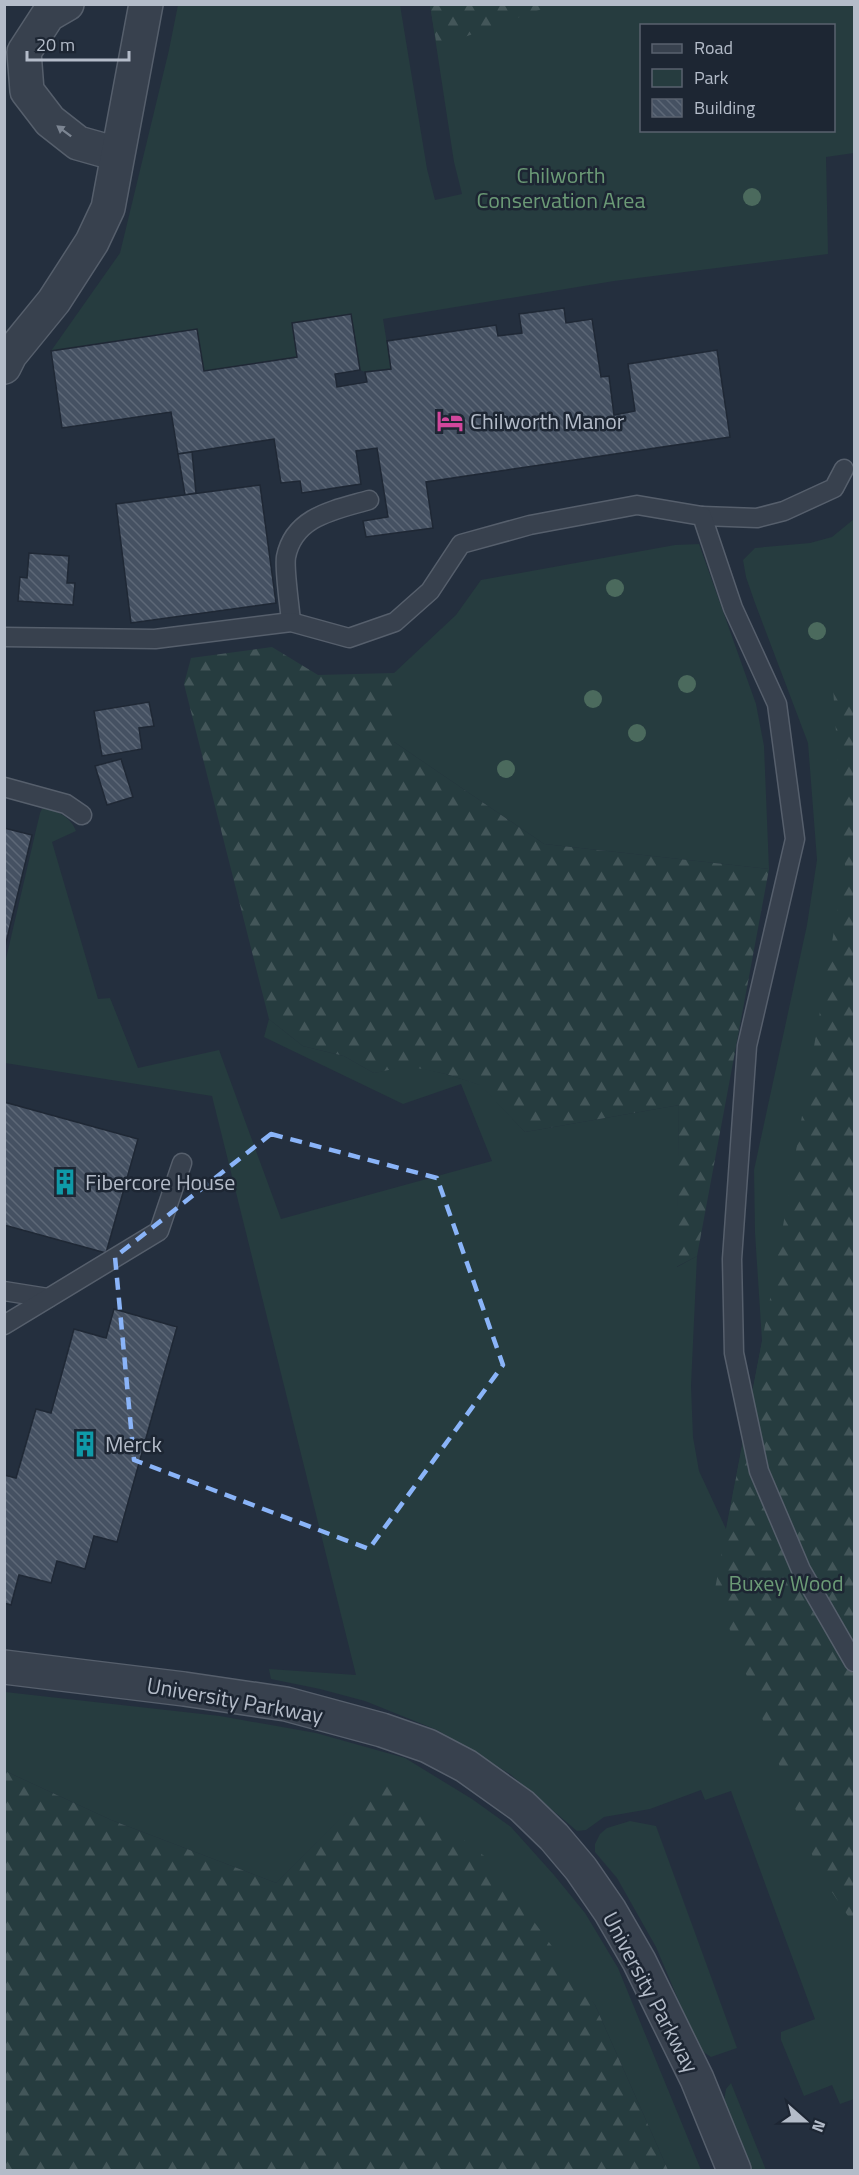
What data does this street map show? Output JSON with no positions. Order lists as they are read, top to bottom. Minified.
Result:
{"streets":{"street":["University Parkway"]},"parks":["Chilworth Conservation Area","Buxey Wood"],"places":{"hotel":["Chilworth Manor"],"building":["Fibercore House","Merck"]},"legend":["Road","Park","Building"],"scale_bar":"20 m","north":"right"}
